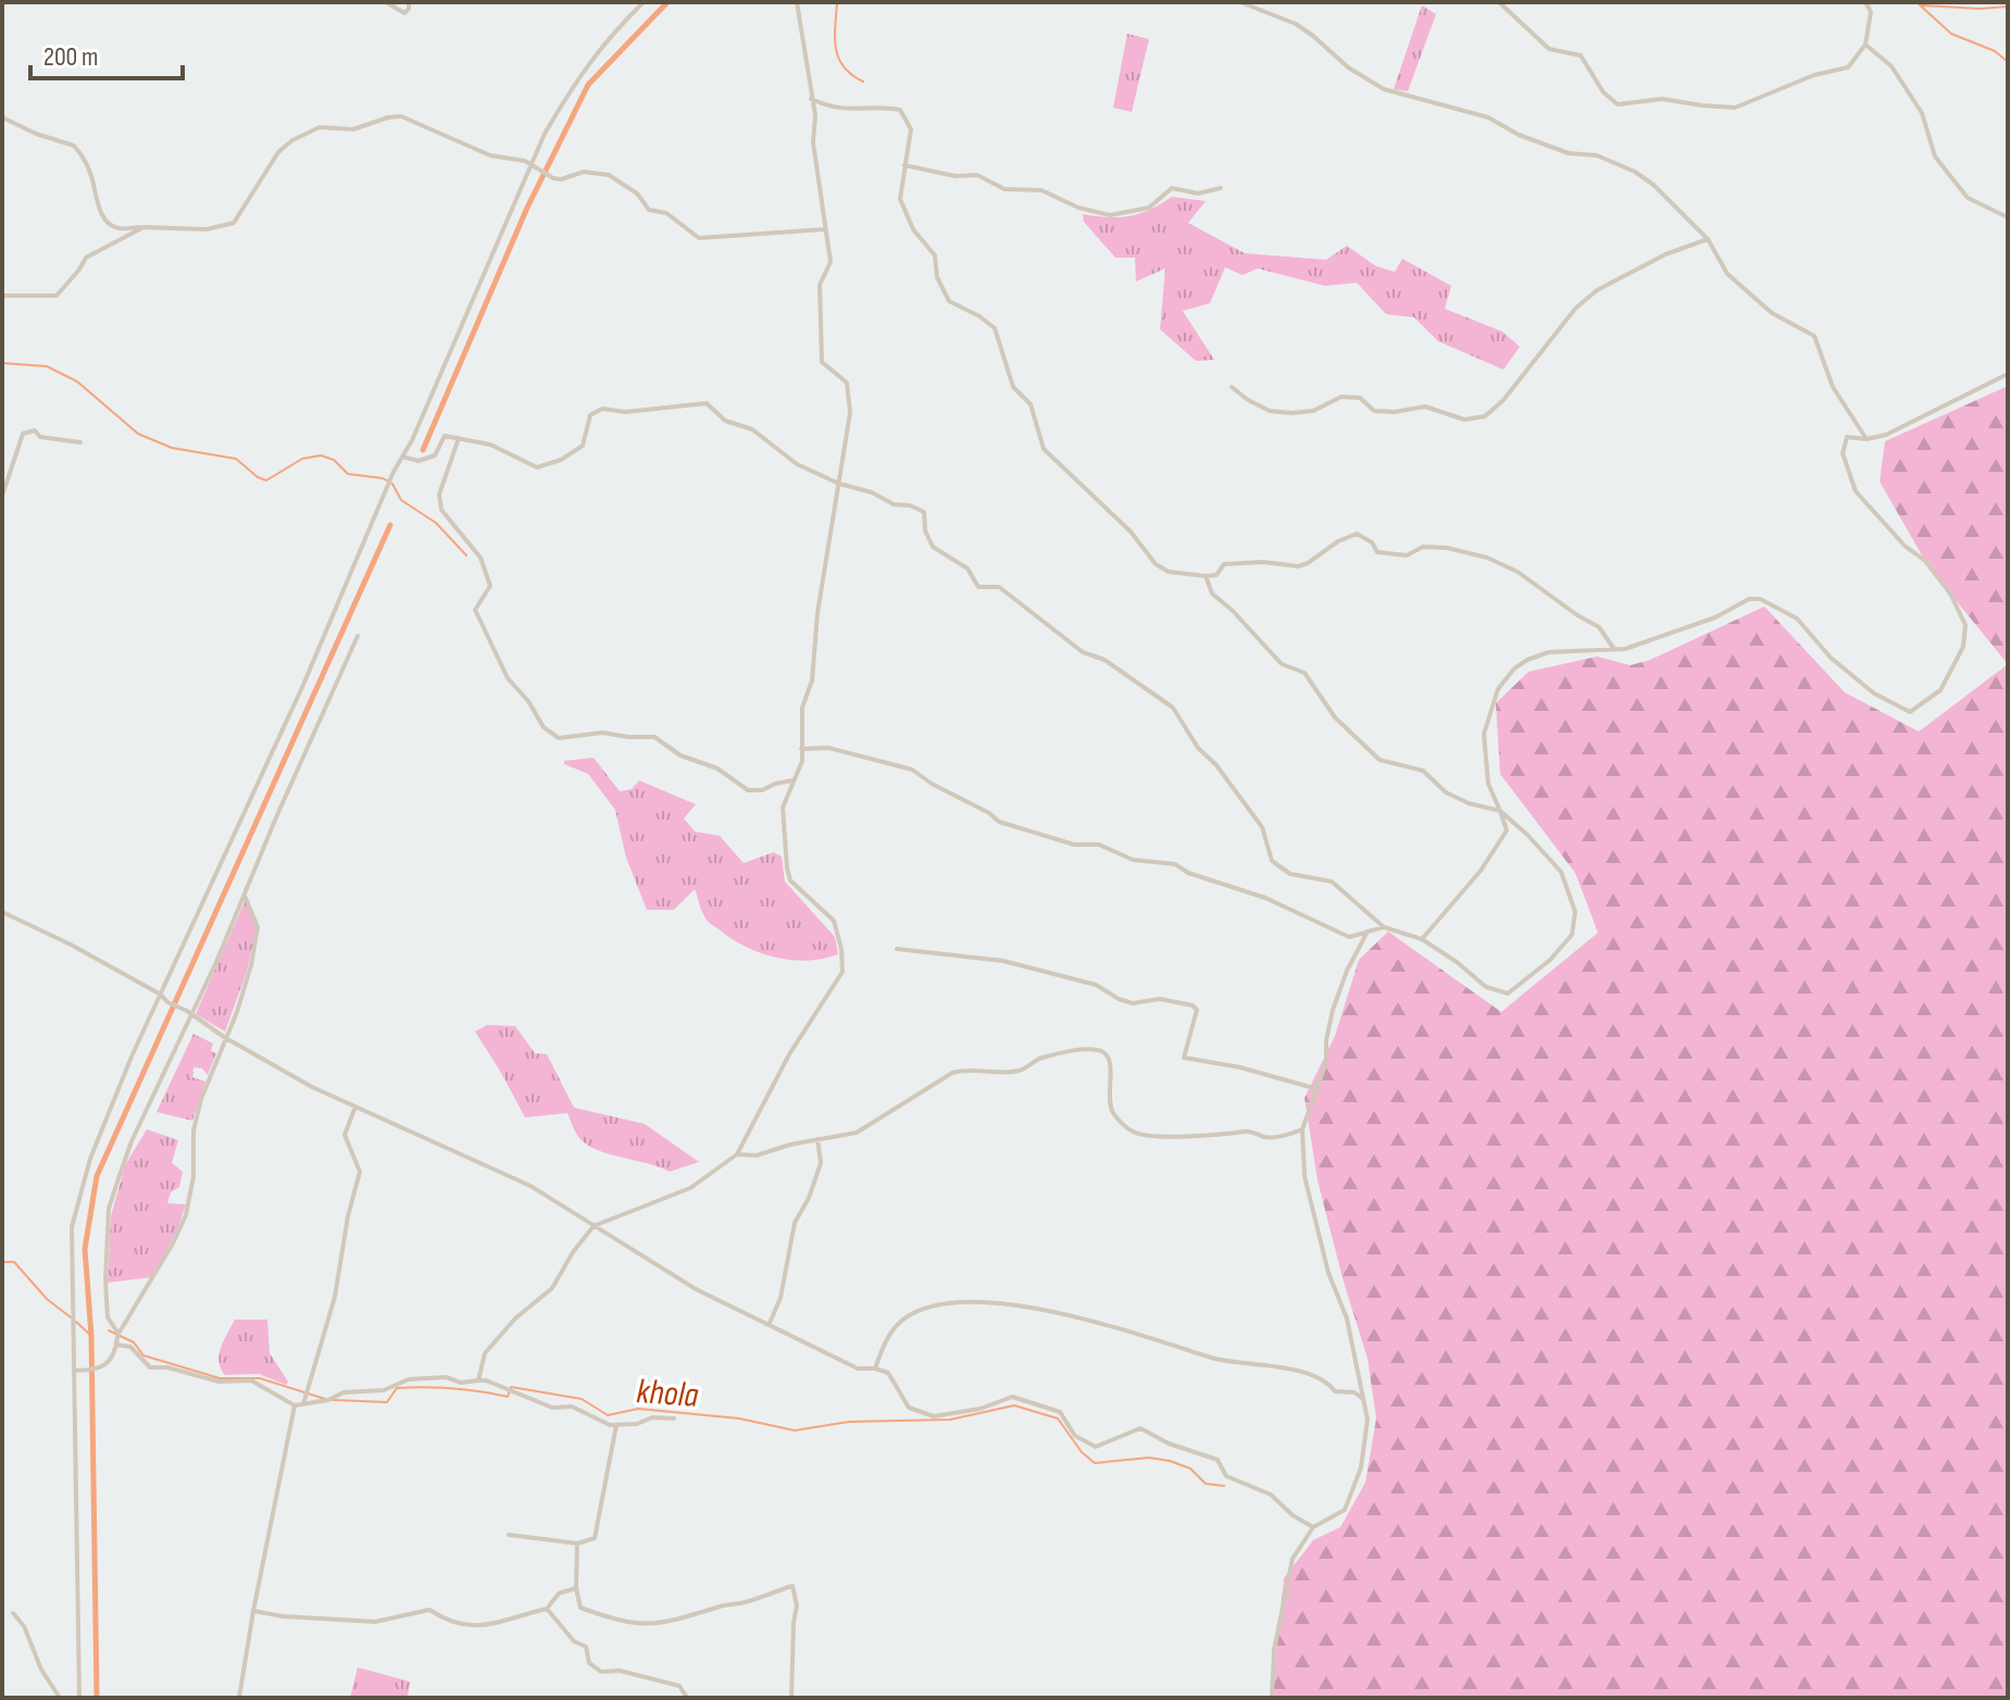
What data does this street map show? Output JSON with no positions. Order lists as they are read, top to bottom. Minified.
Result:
{"water":["khola"],"scale_bar":"200 m"}
